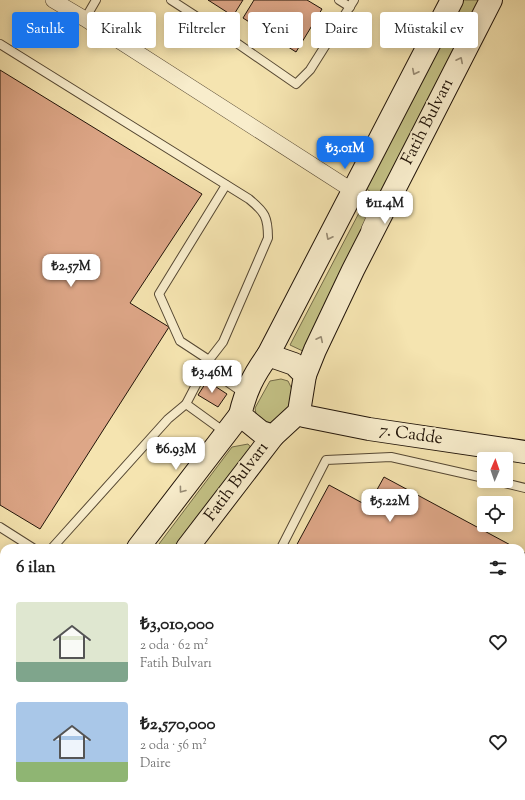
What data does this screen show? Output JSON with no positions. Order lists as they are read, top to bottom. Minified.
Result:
{"streets":{"main road":["Fatih Bulvarı","7. Cadde"]},"crossings":[["Fatih Bulvarı","7. Cadde"]],"north":"top","page":{"chip":["Satılık","Kiralık","Filtreler","Yeni","Daire","Müstakil ev"],"price":["₺3.01M","₺11.4M","₺2.57M","₺3.46M","₺6.93M","₺5.22M"],"heading":"6 ilan","list":[{"name":"₺3,010,000","note":"2 oda · 62 m² · Fatih Bulvarı"},{"name":"₺2,570,000","note":"2 oda · 56 m² · Daire"}]}}
